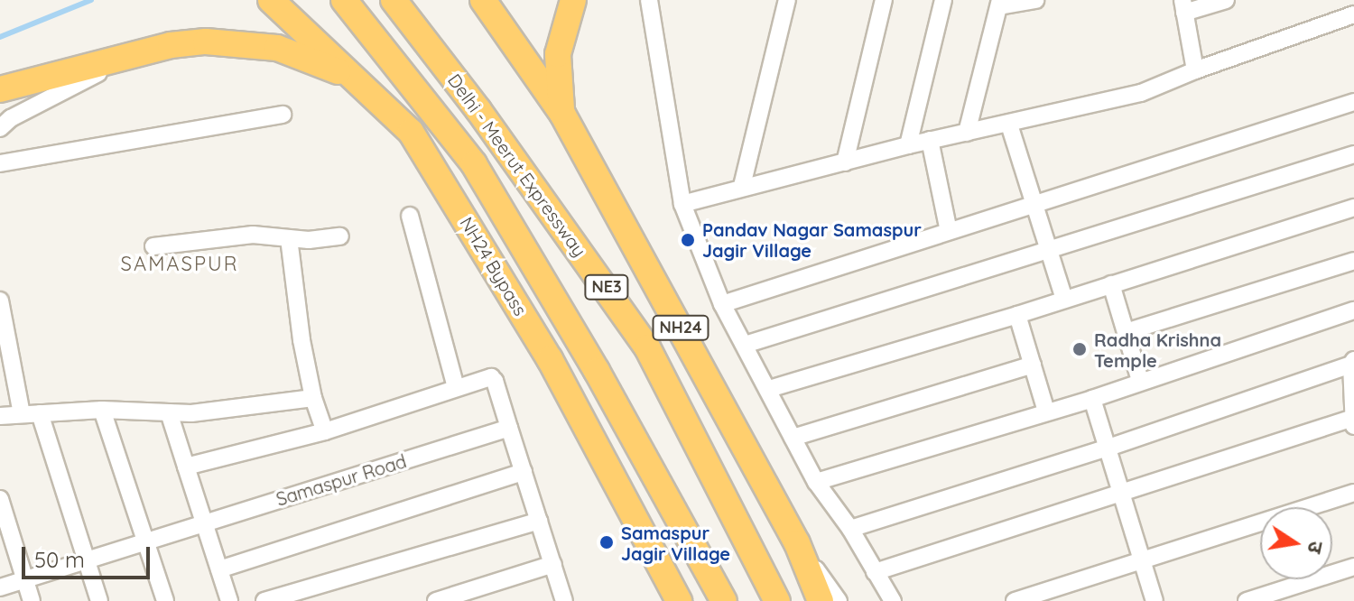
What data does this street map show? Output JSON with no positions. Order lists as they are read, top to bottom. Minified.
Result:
{"streets":{"highway":["Delhi - Meerut Expressway","NH24 Bypass","NE3","NH24"],"street":["Samaspur Road"]},"districts":["SAMASPUR"],"places":["Pandav Nagar Samaspur Jagir Village","Radha Krishna Temple","Samaspur Jagir Village"],"scale_bar":"50 m","north":"right"}
